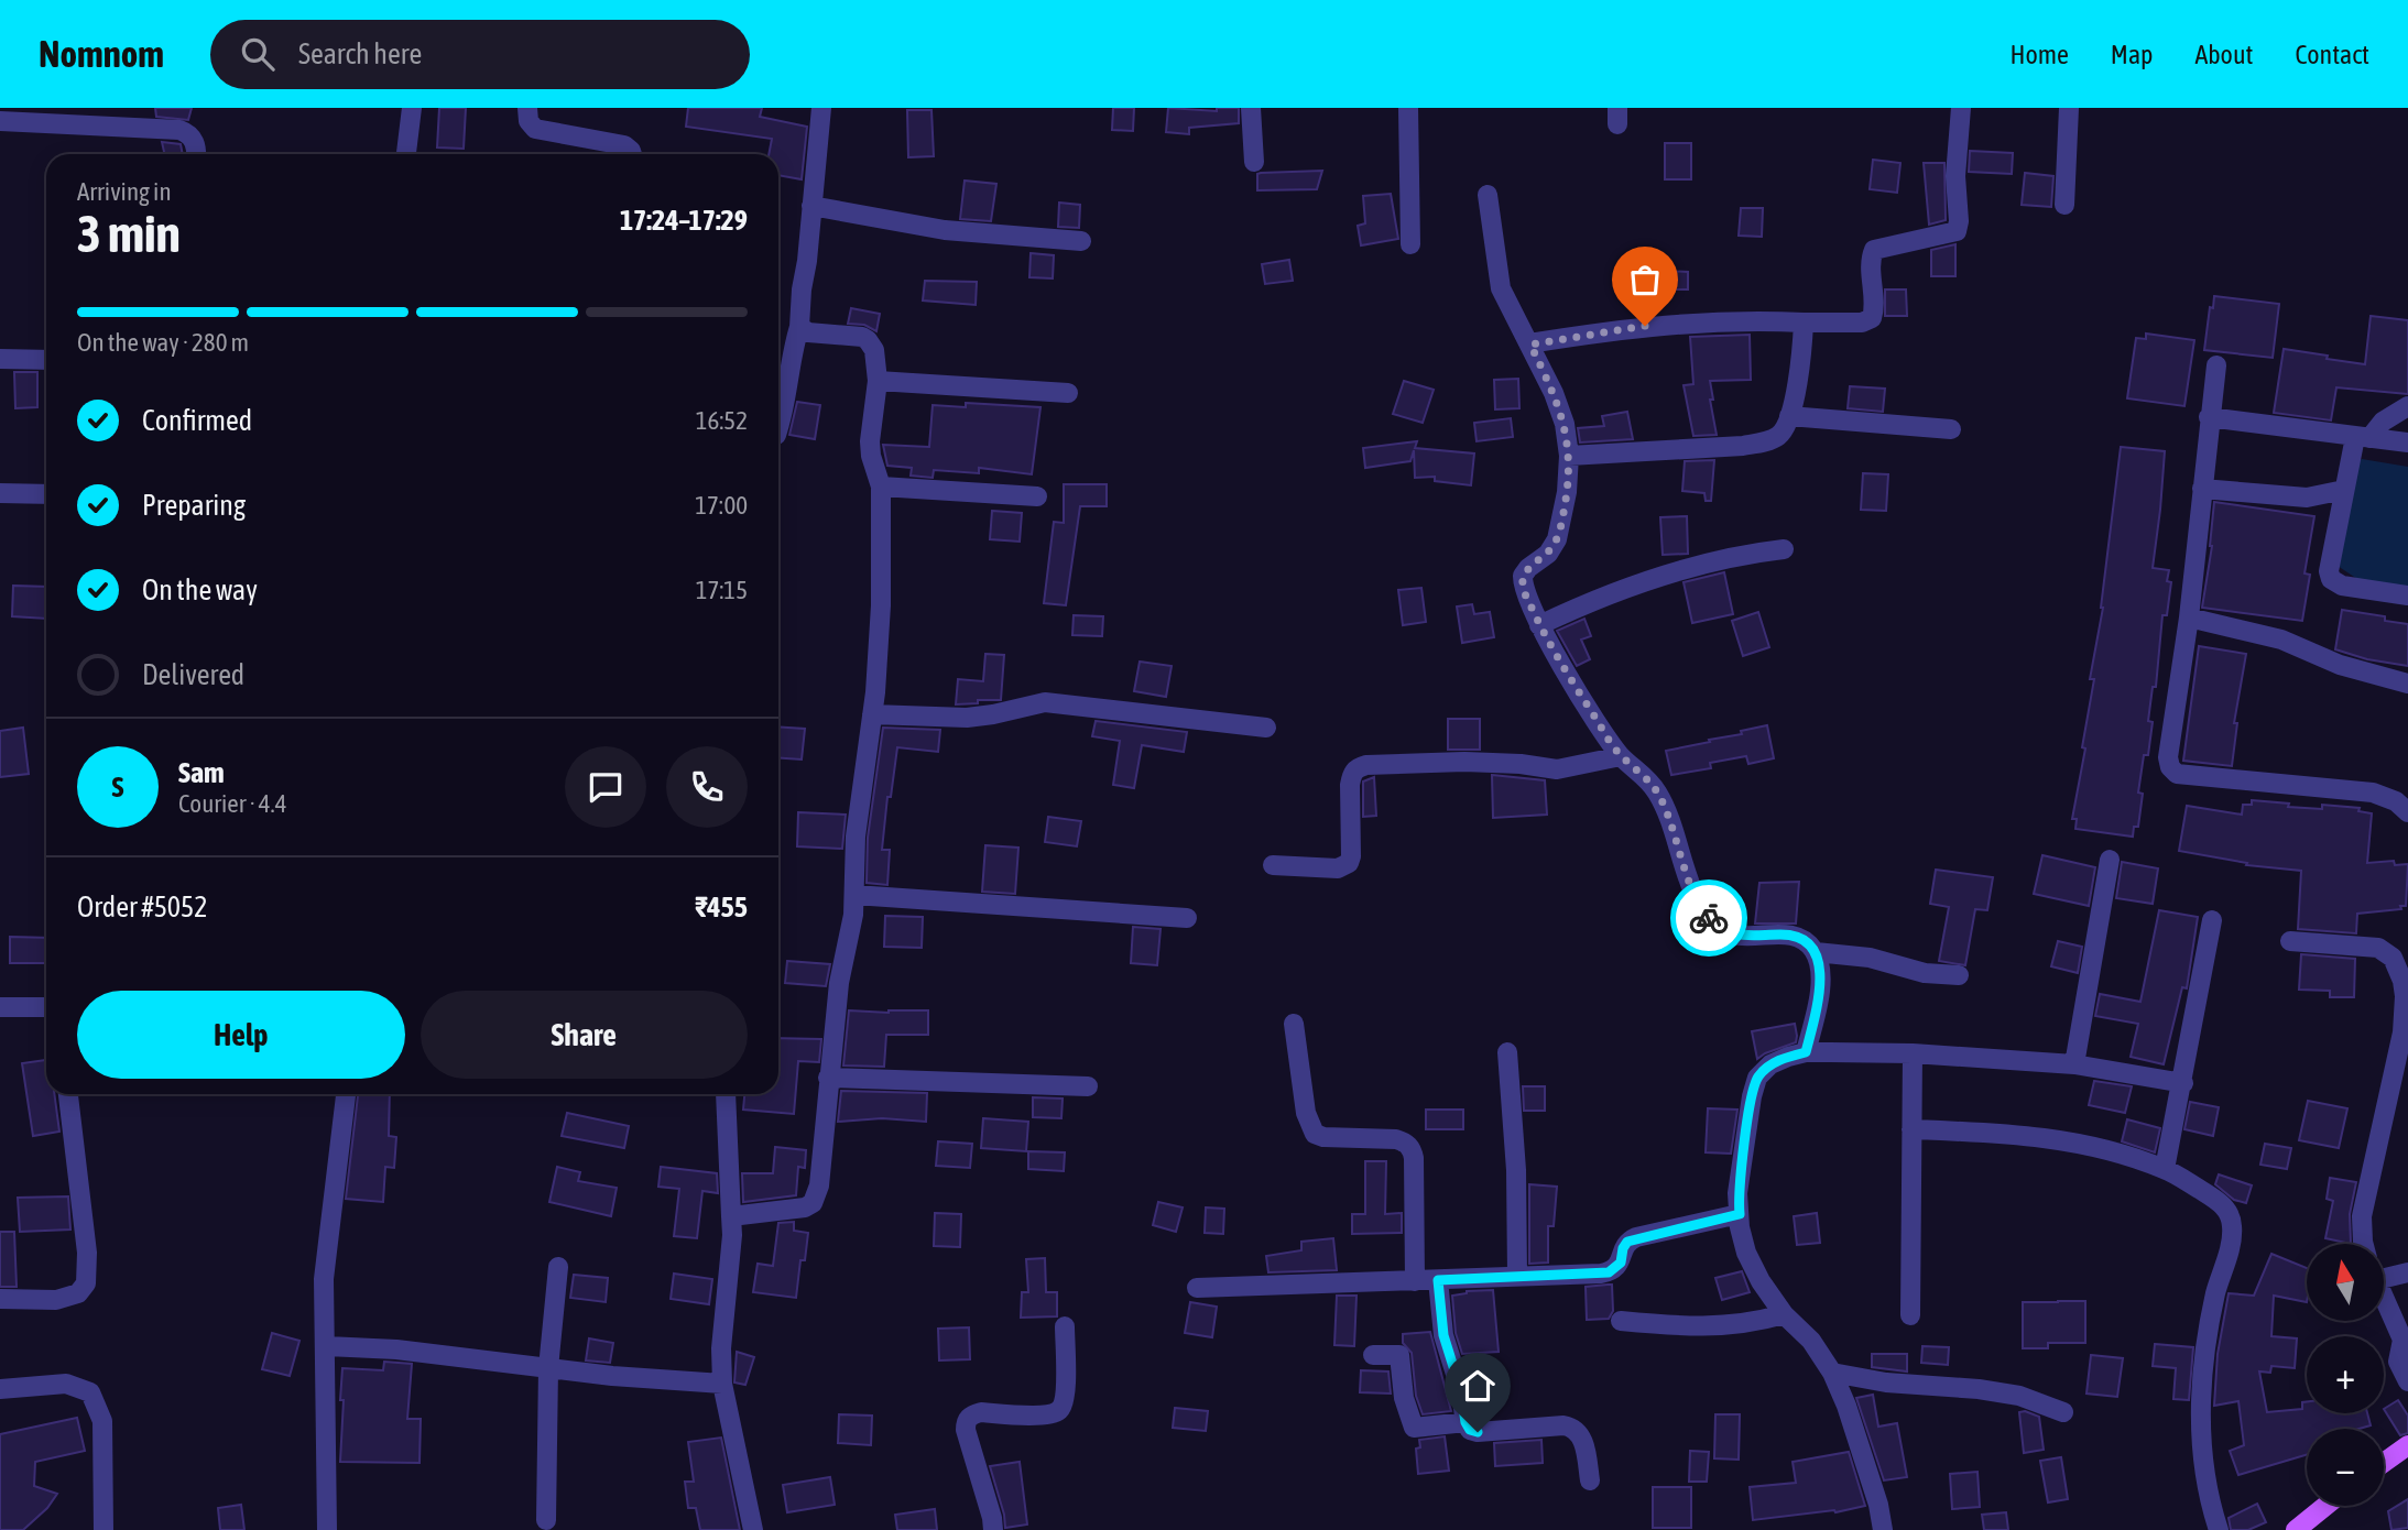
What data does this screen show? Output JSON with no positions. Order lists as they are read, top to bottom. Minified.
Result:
{"north":"top","page":{"header":"Nomnom","search":"Search here","nav":["Home","Map","About","Contact"],"heading":["3 min","Arriving in","17:24–17:29"],"panel":["Sam","Courier · 4.4","Order #5052","₹455"],"bar":"On the way · 280 m","list":[["Confirmed","16:52"],["Preparing","17:00"],["On the way","17:15"],"Delivered"],"round":"S","buttons":["Help","Share"],"map_buttons":["+","−"]}}
